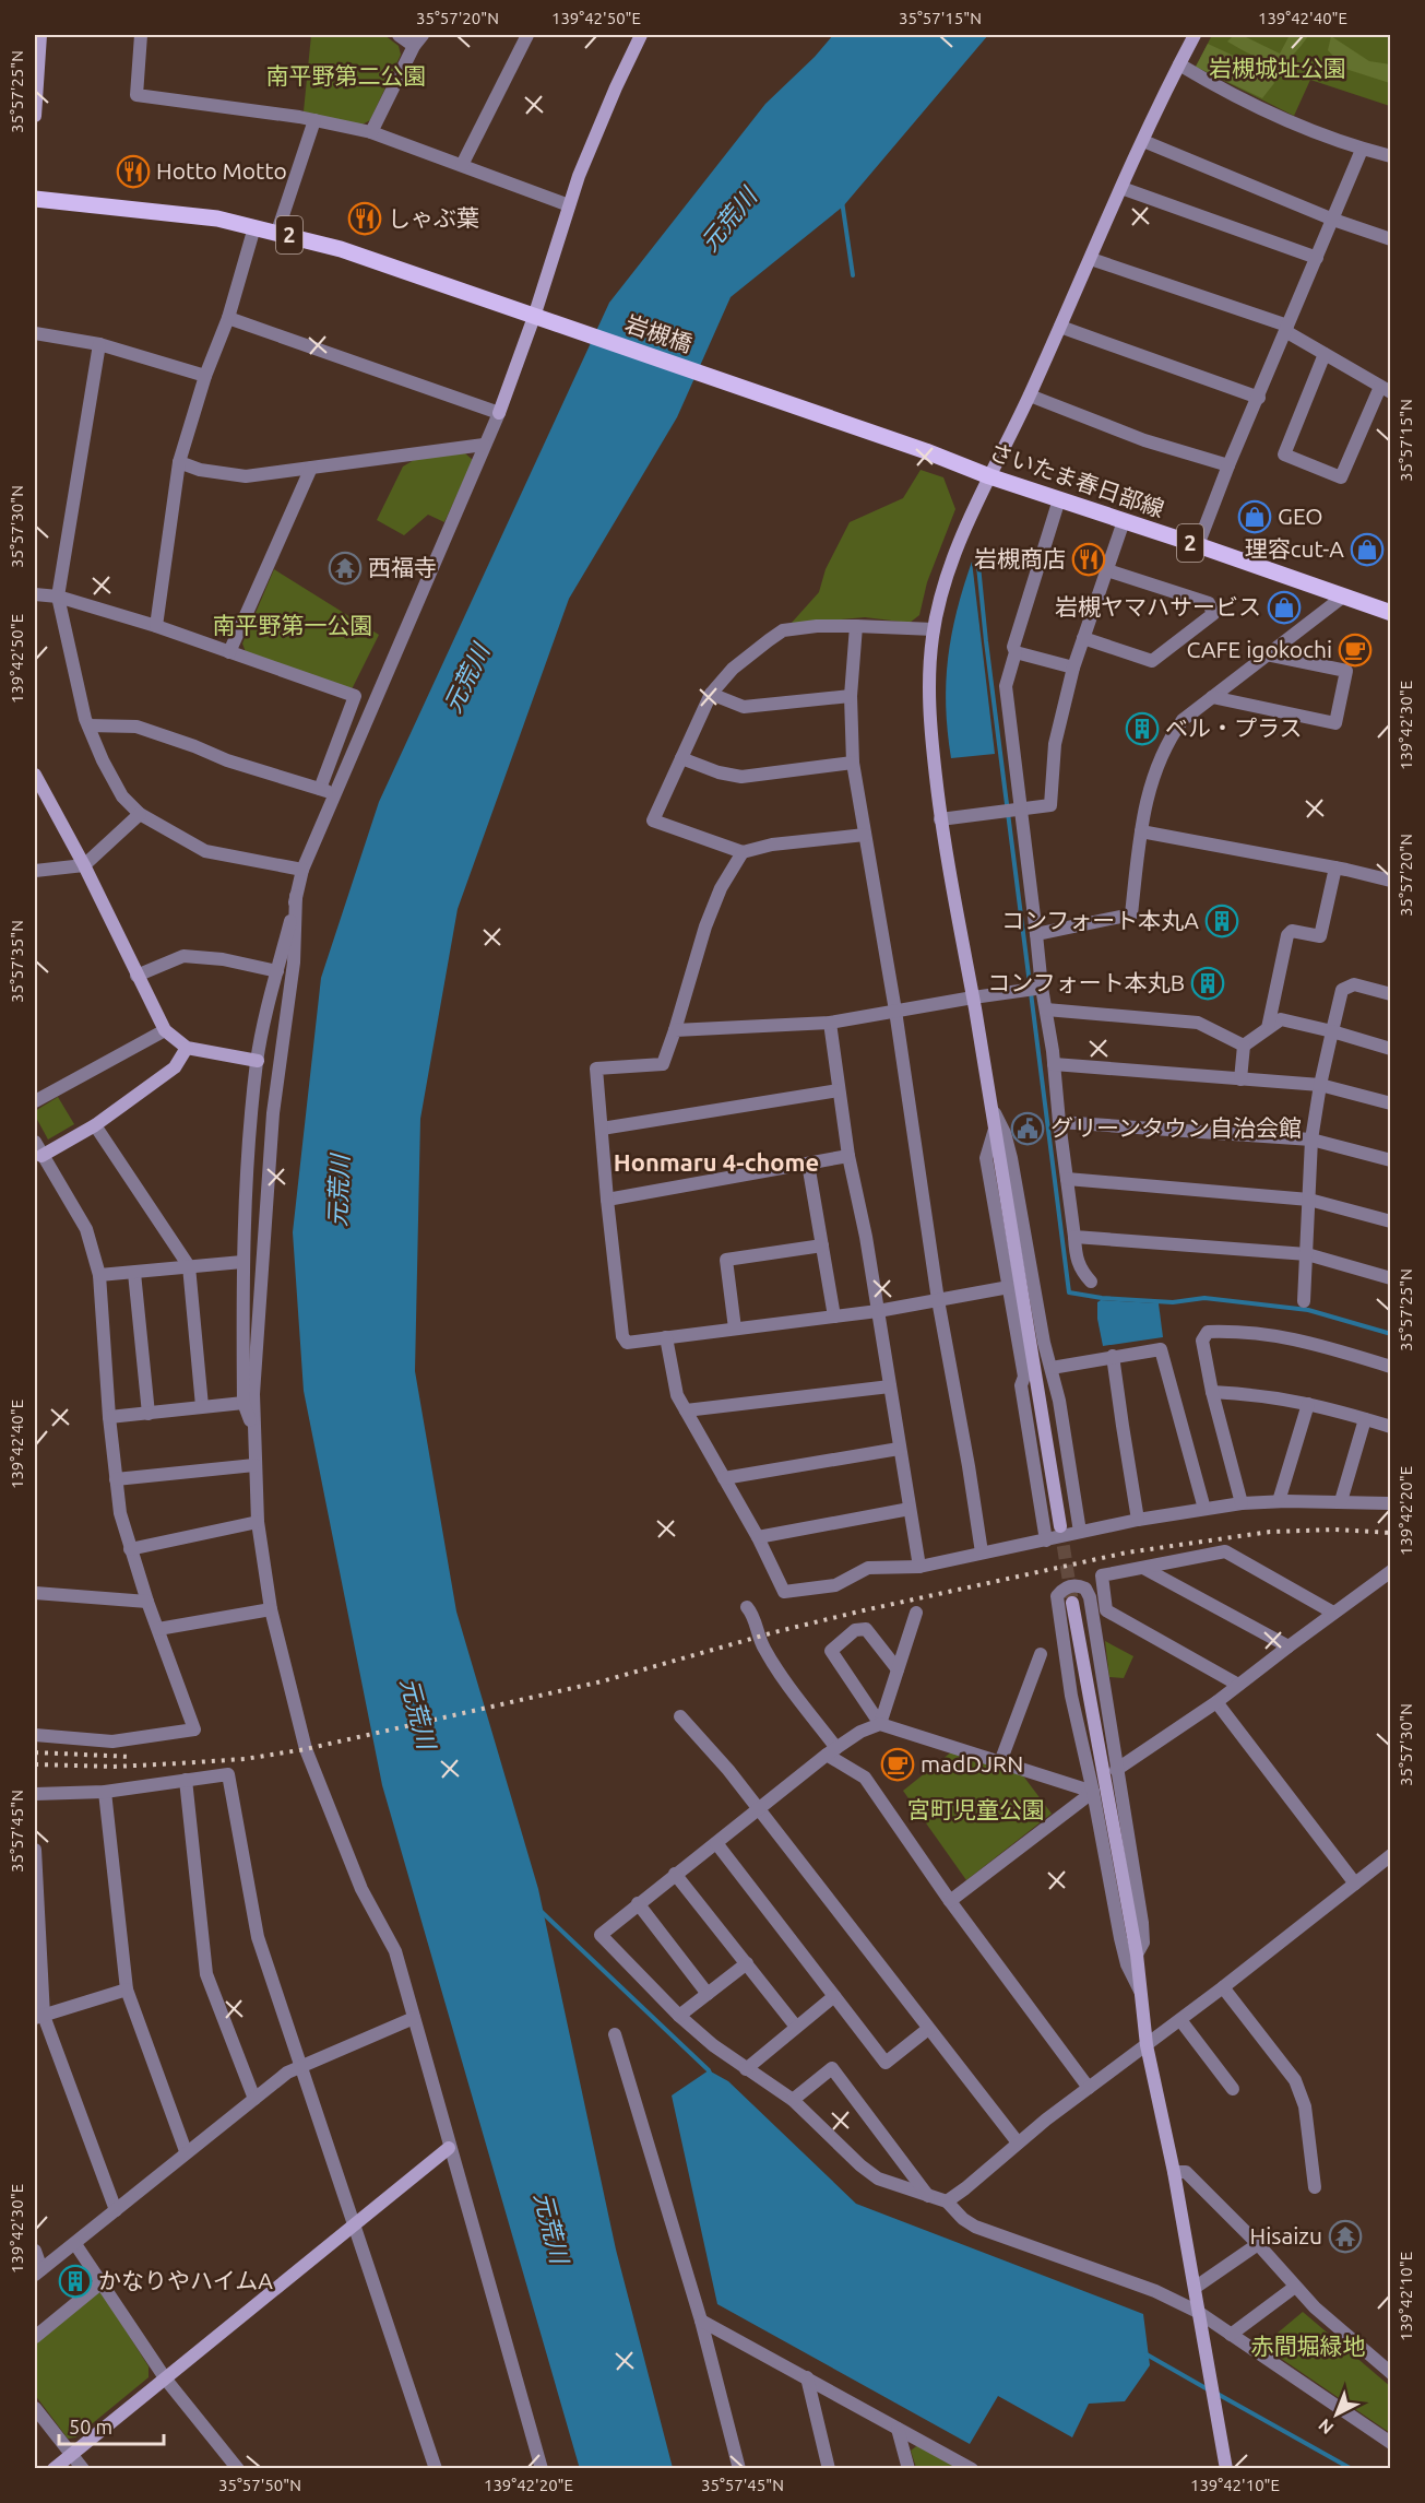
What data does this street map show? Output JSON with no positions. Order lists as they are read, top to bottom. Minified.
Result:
{"streets":{"main road":["2","岩槻橋","さいたま春日部線"]},"crossings":[["2","岩槻橋"],["岩槻橋","さいたま春日部線"]],"districts":["Honmaru 4-chome"],"water":["元荒川"],"parks":["岩槻城址公園","南平野第二公園","南平野第一公園","宮町児童公園","赤間堀緑地"],"places":{"restaurant":["Hotto Motto","しゃぶ葉","岩槻商店"],"shop":["GEO","理容cut-A","岩槻ヤマハサービス"],"temple":["西福寺","Hisaizu"],"cafe":["CAFE igokochi","madDJRN"],"building":["ベル・プラス","コンフォート本丸A","コンフォート本丸B","かなりやハイムA"],"public building":["グリーンタウン自治会館"]},"scale_bar":"50 m","north":"bottom left","coordinates":["35°57'20\"N","139°42'50\"E","35°57'15\"N","139°42'40\"E","35°57'25\"N","35°57'30\"N","139°42'30\"E","35°57'35\"N","139°42'20\"E","35°57'45\"N","139°42'10\"E","35°57'50\"N"]}
